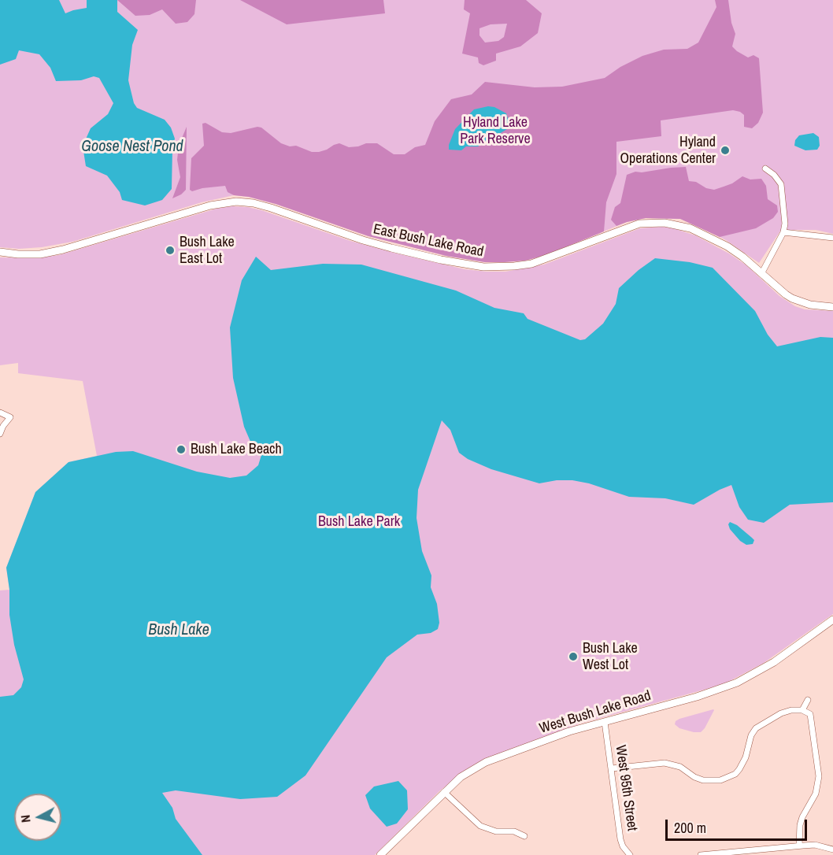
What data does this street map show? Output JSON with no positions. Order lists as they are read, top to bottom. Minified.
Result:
{"streets":{"street":["East Bush Lake Road","West Bush Lake Road","West 95th Street"]},"crossings":[["West Bush Lake Road","West 95th Street"]],"water":["Goose Nest Pond","Bush Lake"],"parks":["Hyland Lake Park Reserve","Bush Lake Park"],"places":["Hyland Operations Center","Bush Lake East Lot","Bush Lake Beach","Bush Lake West Lot"],"scale_bar":"200 m","north":"left"}
